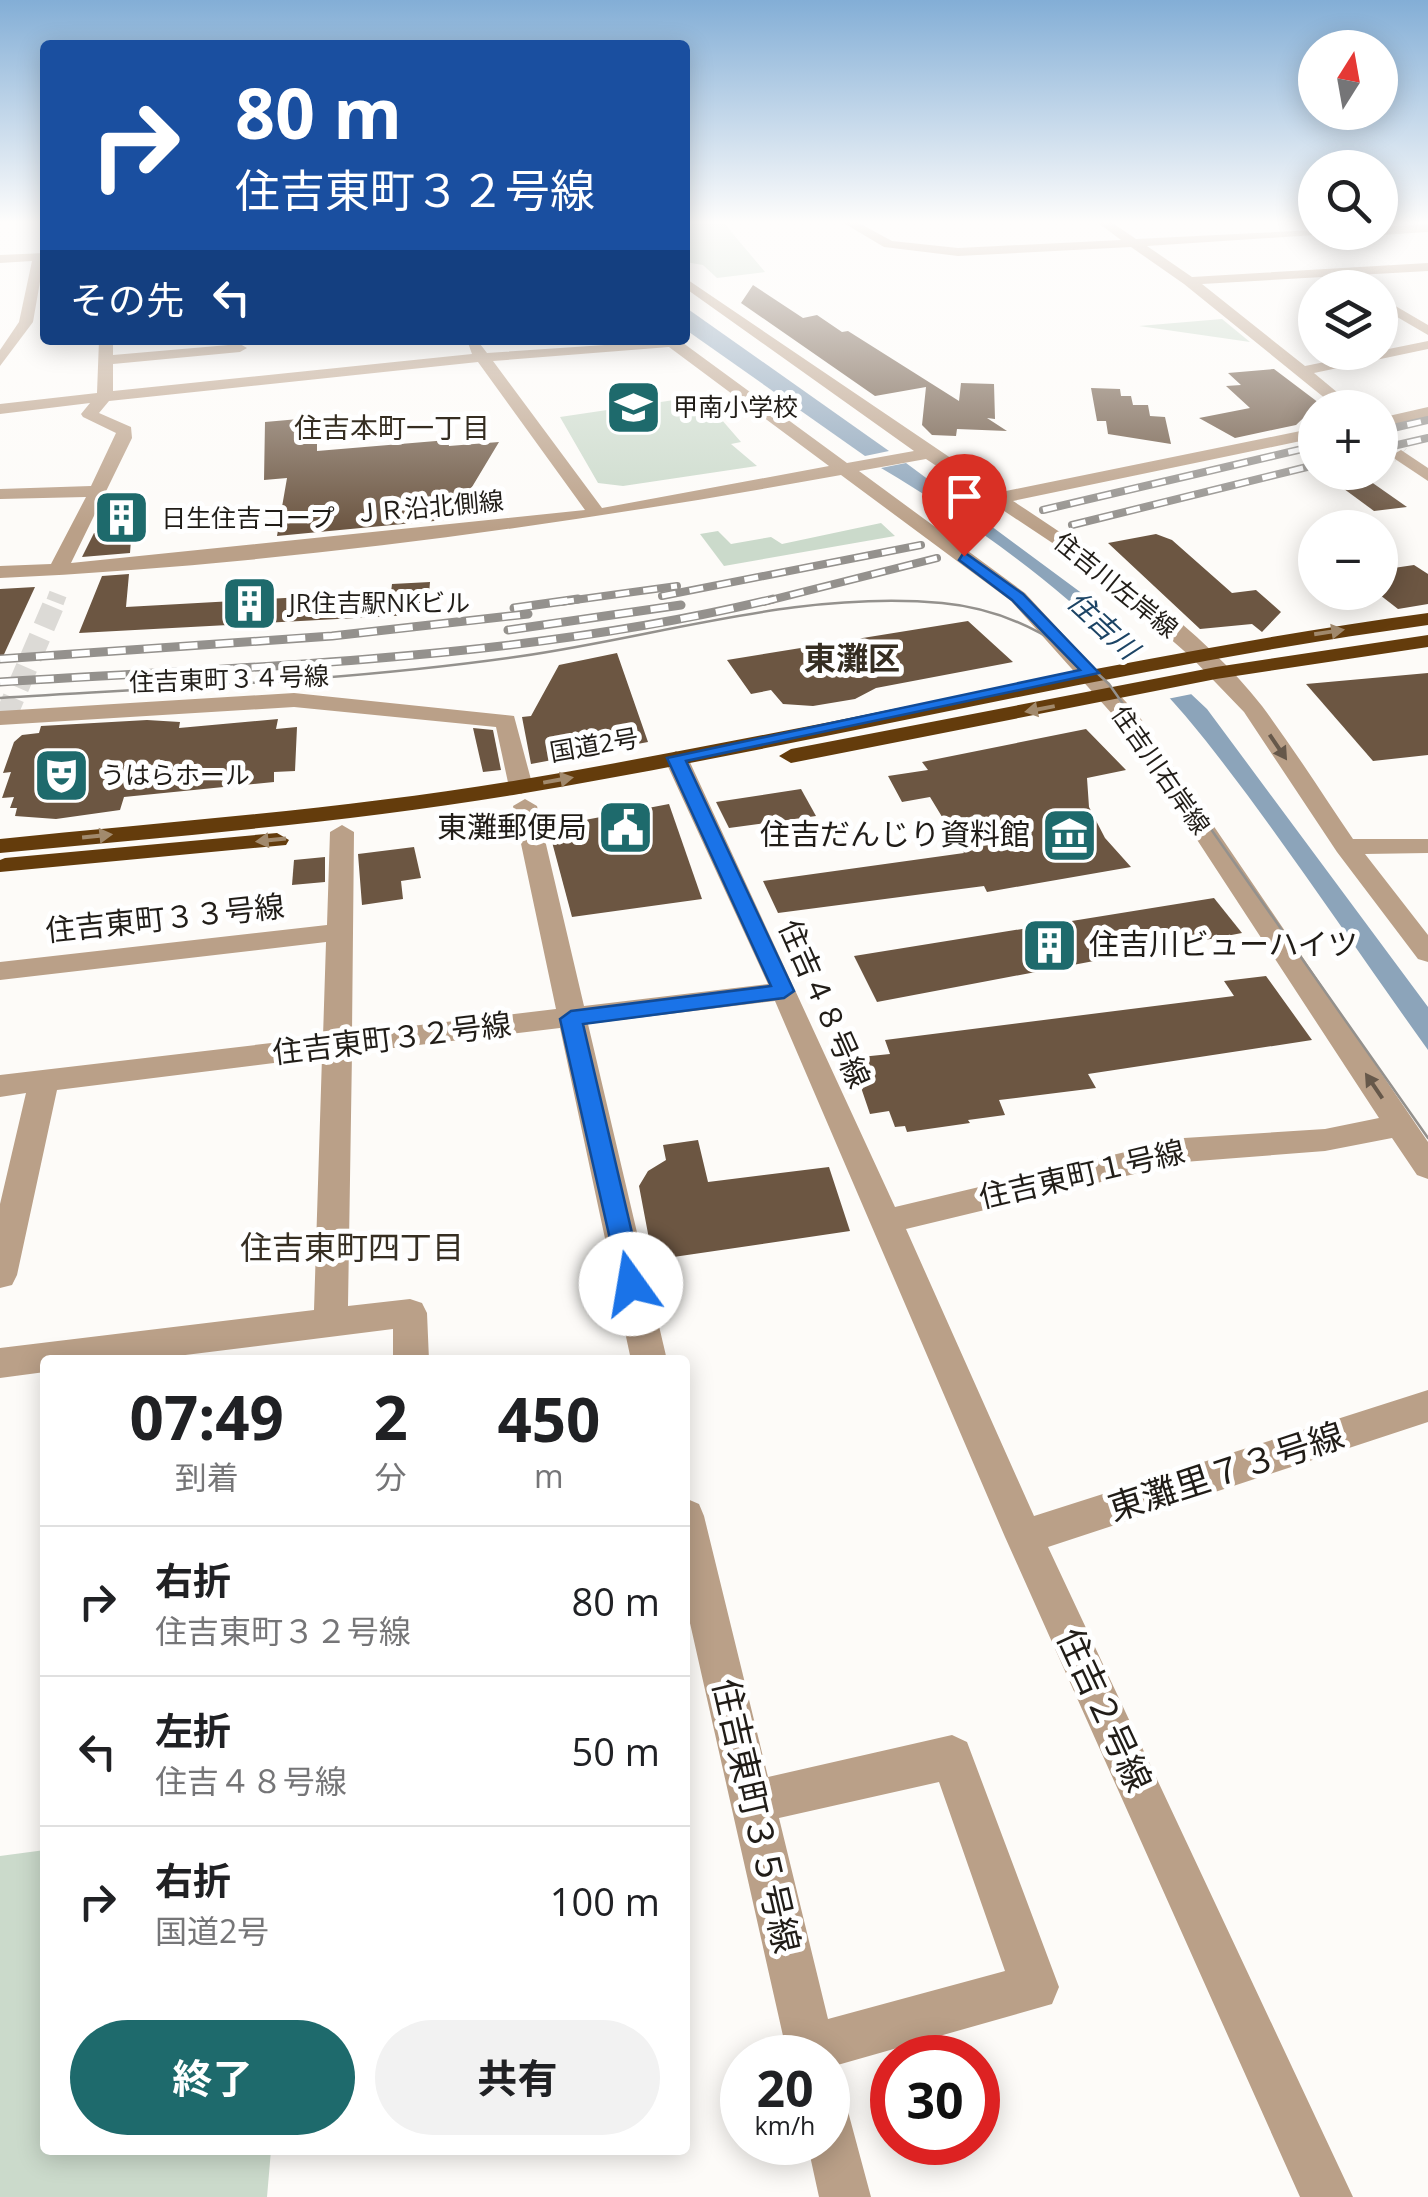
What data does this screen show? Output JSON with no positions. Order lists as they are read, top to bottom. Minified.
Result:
{"streets":{"highway":["国道2号"],"street":["ＪＲ沿北側線","住吉川左岸線","住吉東町３４号線","住吉川右岸線","住吉東町３３号線","住吉４８号線","住吉東町３２号線","住吉東町１号線","東灘里７３号線","住吉２号線","住吉東町３５号線"]},"crossings":[["ＪＲ沿北側線","住吉川左岸線"],["ＪＲ沿北側線","住吉川右岸線"],["住吉川左岸線","国道2号"],["住吉東町３４号線","国道2号"],["国道2号","住吉川右岸線"],["国道2号","住吉４８号線"],["住吉川右岸線","住吉東町１号線"],["住吉４８号線","住吉東町３２号線"],["住吉４８号線","住吉東町１号線"],["住吉４８号線","住吉２号線"],["住吉東町１号線","住吉２号線"],["東灘里７３号線","住吉２号線"]],"districts":["住吉本町一丁目","東灘区","住吉東町四丁目"],"water":["住吉川"],"places":{"school or university":["甲南小学校"],"building":["日生住吉コープ","JR住吉駅NKビル","住吉川ビューハイツ"],"theatre":["うはらホール"],"public building":["東灘郵便局"],"museum":["住吉だんじり資料館"]},"north":"top","page":{"map_buttons":["+","−"],"turn":["80 m","住吉東町３２号線"],"then":"その先","eta":["07:49","到着","2","分","450","m"],"list":[{"name":"右折","note":"住吉東町３２号線","value":"80 m"},{"name":"左折","note":"住吉４８号線","value":"50 m"},{"name":"右折","note":"国道2号","value":"100 m"}],"buttons":["終了","共有"],"speed":"20 km/h","limit":"30"}}
